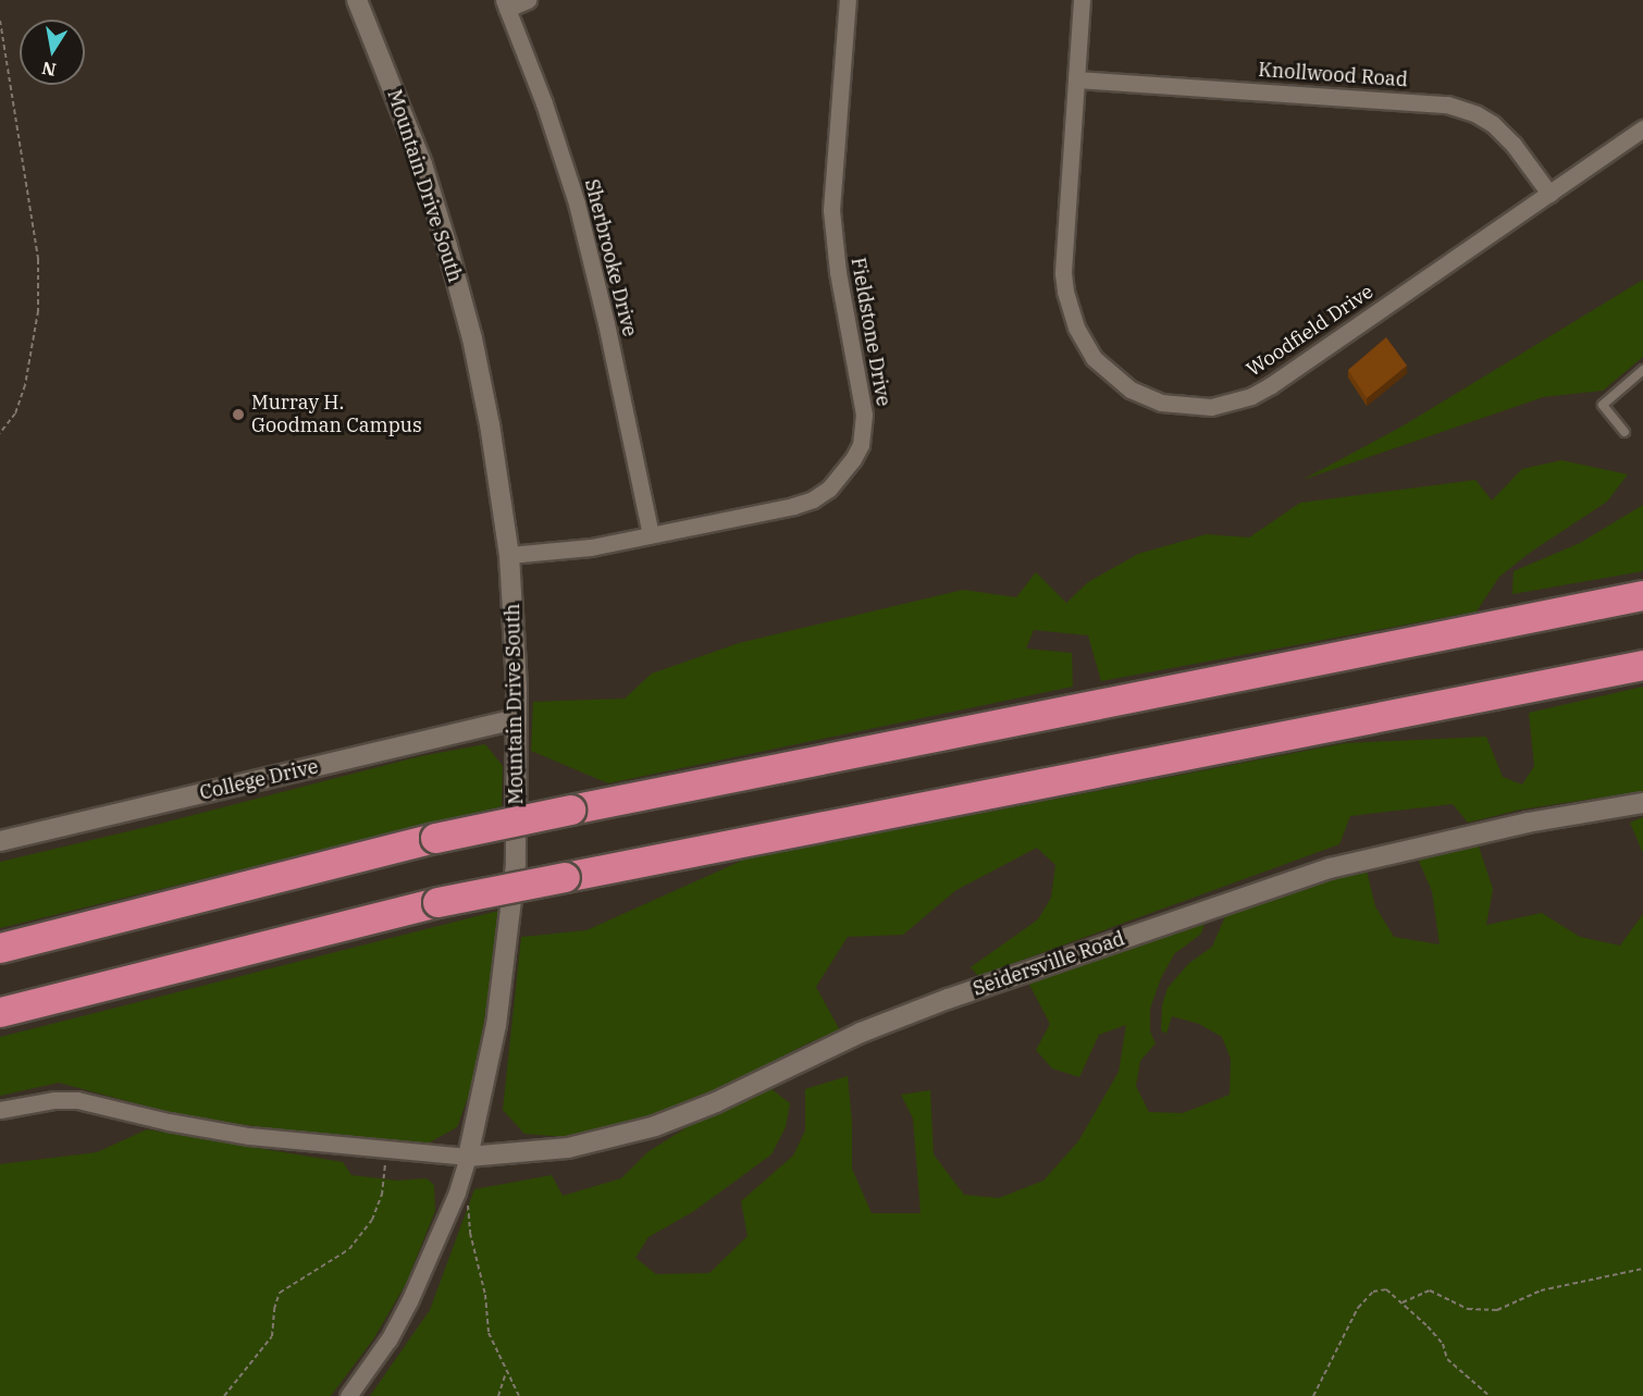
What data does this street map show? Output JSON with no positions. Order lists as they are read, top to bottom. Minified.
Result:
{"streets":{"street":["Knollwood Road","Mountain Drive South","Sherbrooke Drive","Woodfield Drive","Fieldstone Drive","College Drive","Seidersville Road"]},"crossings":[["Knollwood Road","Woodfield Drive"],["Mountain Drive South","Fieldstone Drive"],["Mountain Drive South","College Drive"],["Mountain Drive South","Seidersville Road"],["Sherbrooke Drive","Fieldstone Drive"]],"places":["Murray H. Goodman Campus"],"north":"bottom"}
